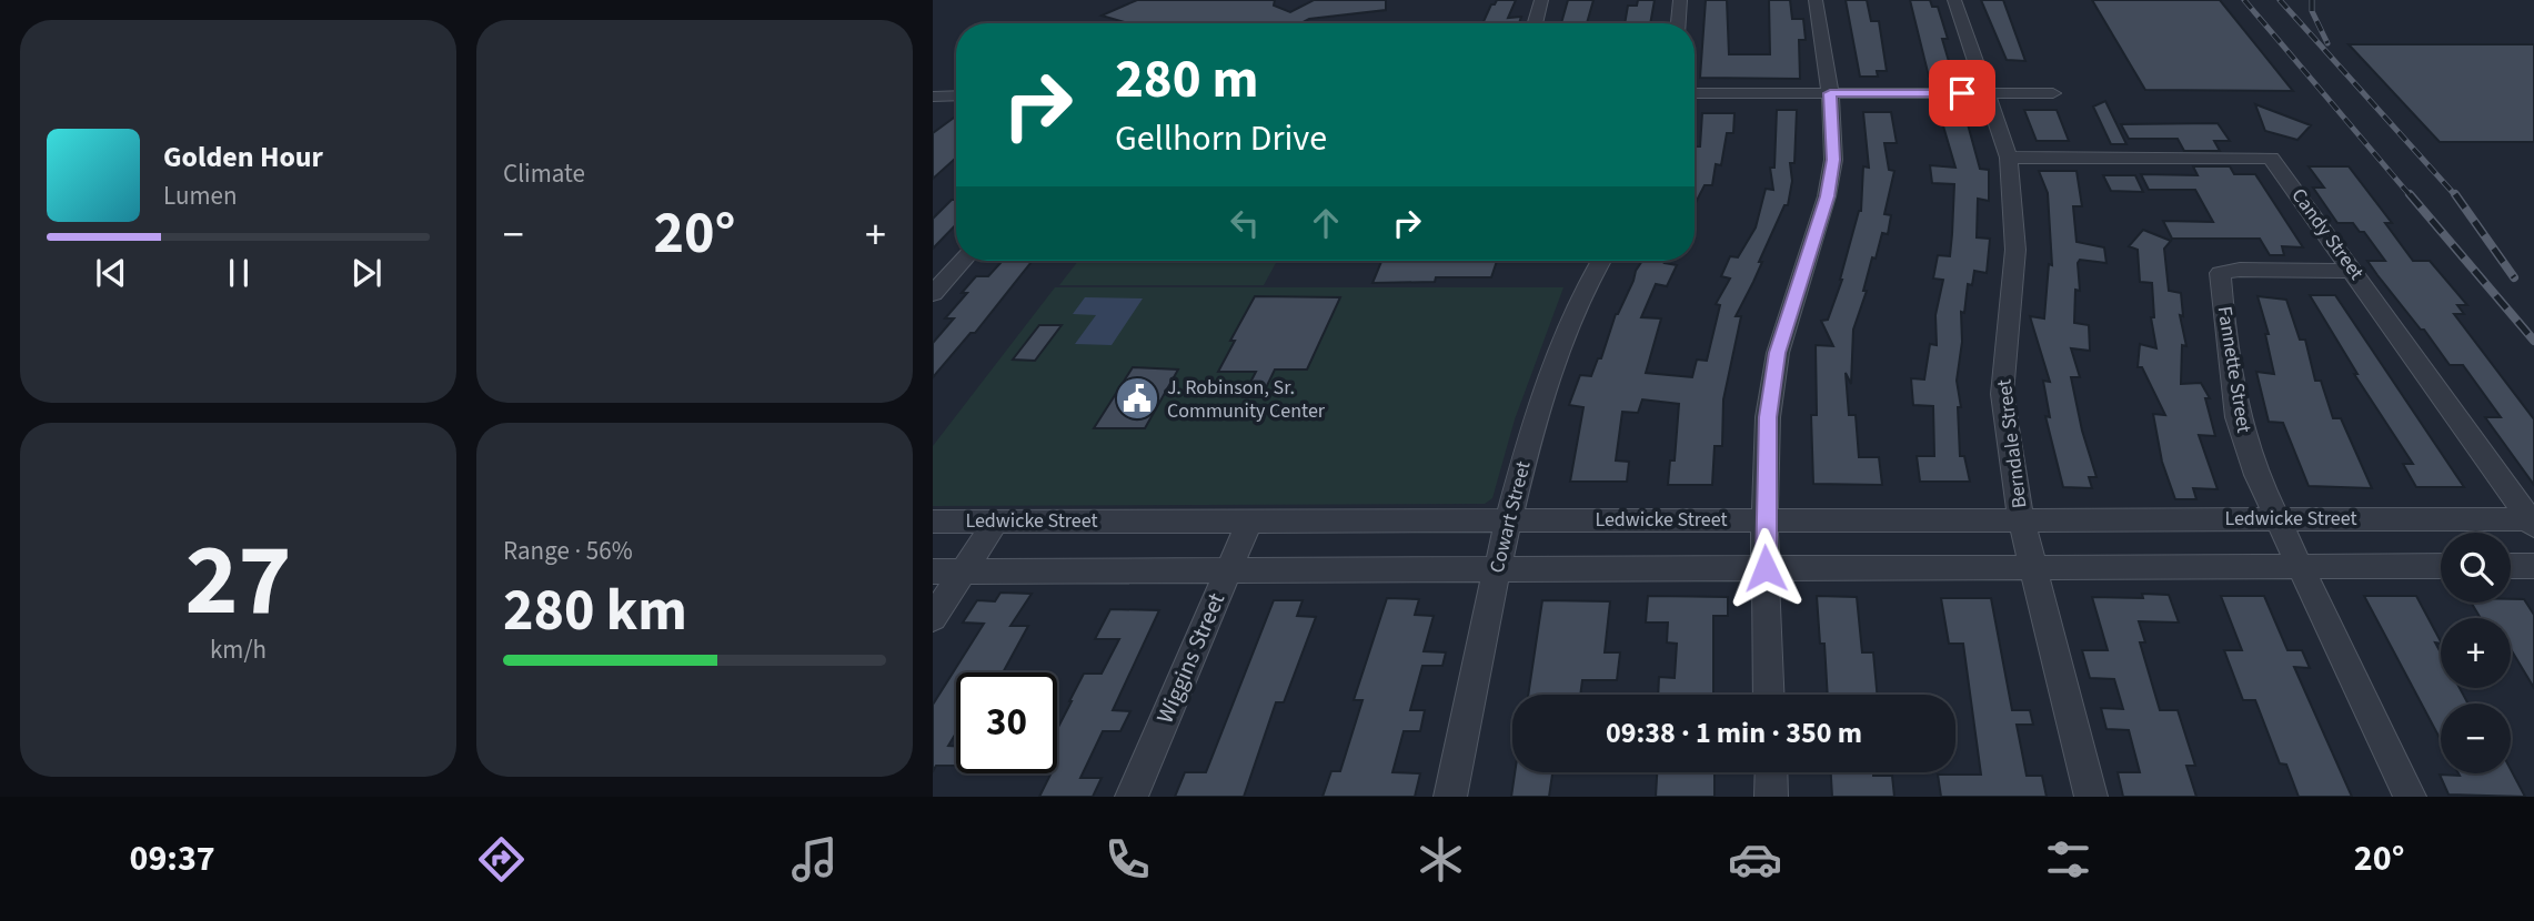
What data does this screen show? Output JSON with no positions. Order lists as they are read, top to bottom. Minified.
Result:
{"streets":{"street":["Candy Street","Fannette Street","Berndale Street","Cowart Street","Ledwicke Street","Wiggins Street"]},"crossings":[["Candy Street","Fannette Street"],["Candy Street","Berndale Street"],["Candy Street","Ledwicke Street"],["Fannette Street","Ledwicke Street"],["Berndale Street","Ledwicke Street"],["Cowart Street","Ledwicke Street"],["Ledwicke Street","Wiggins Street"]],"places":{"public building":["J. Robinson, Sr. Community Center"]},"page":{"tile":["Climate",["27","km/h"],["Range · 56%","280 km"]],"turn":["280 m","Gellhorn Drive"],"song":["Golden Hour","Lumen"],"heat":["−","20°","+"],"map_buttons":["+","−"],"limit":"30","trip":"09:38 · 1 min · 350 m","tabs":["09:37","20°"]}}
